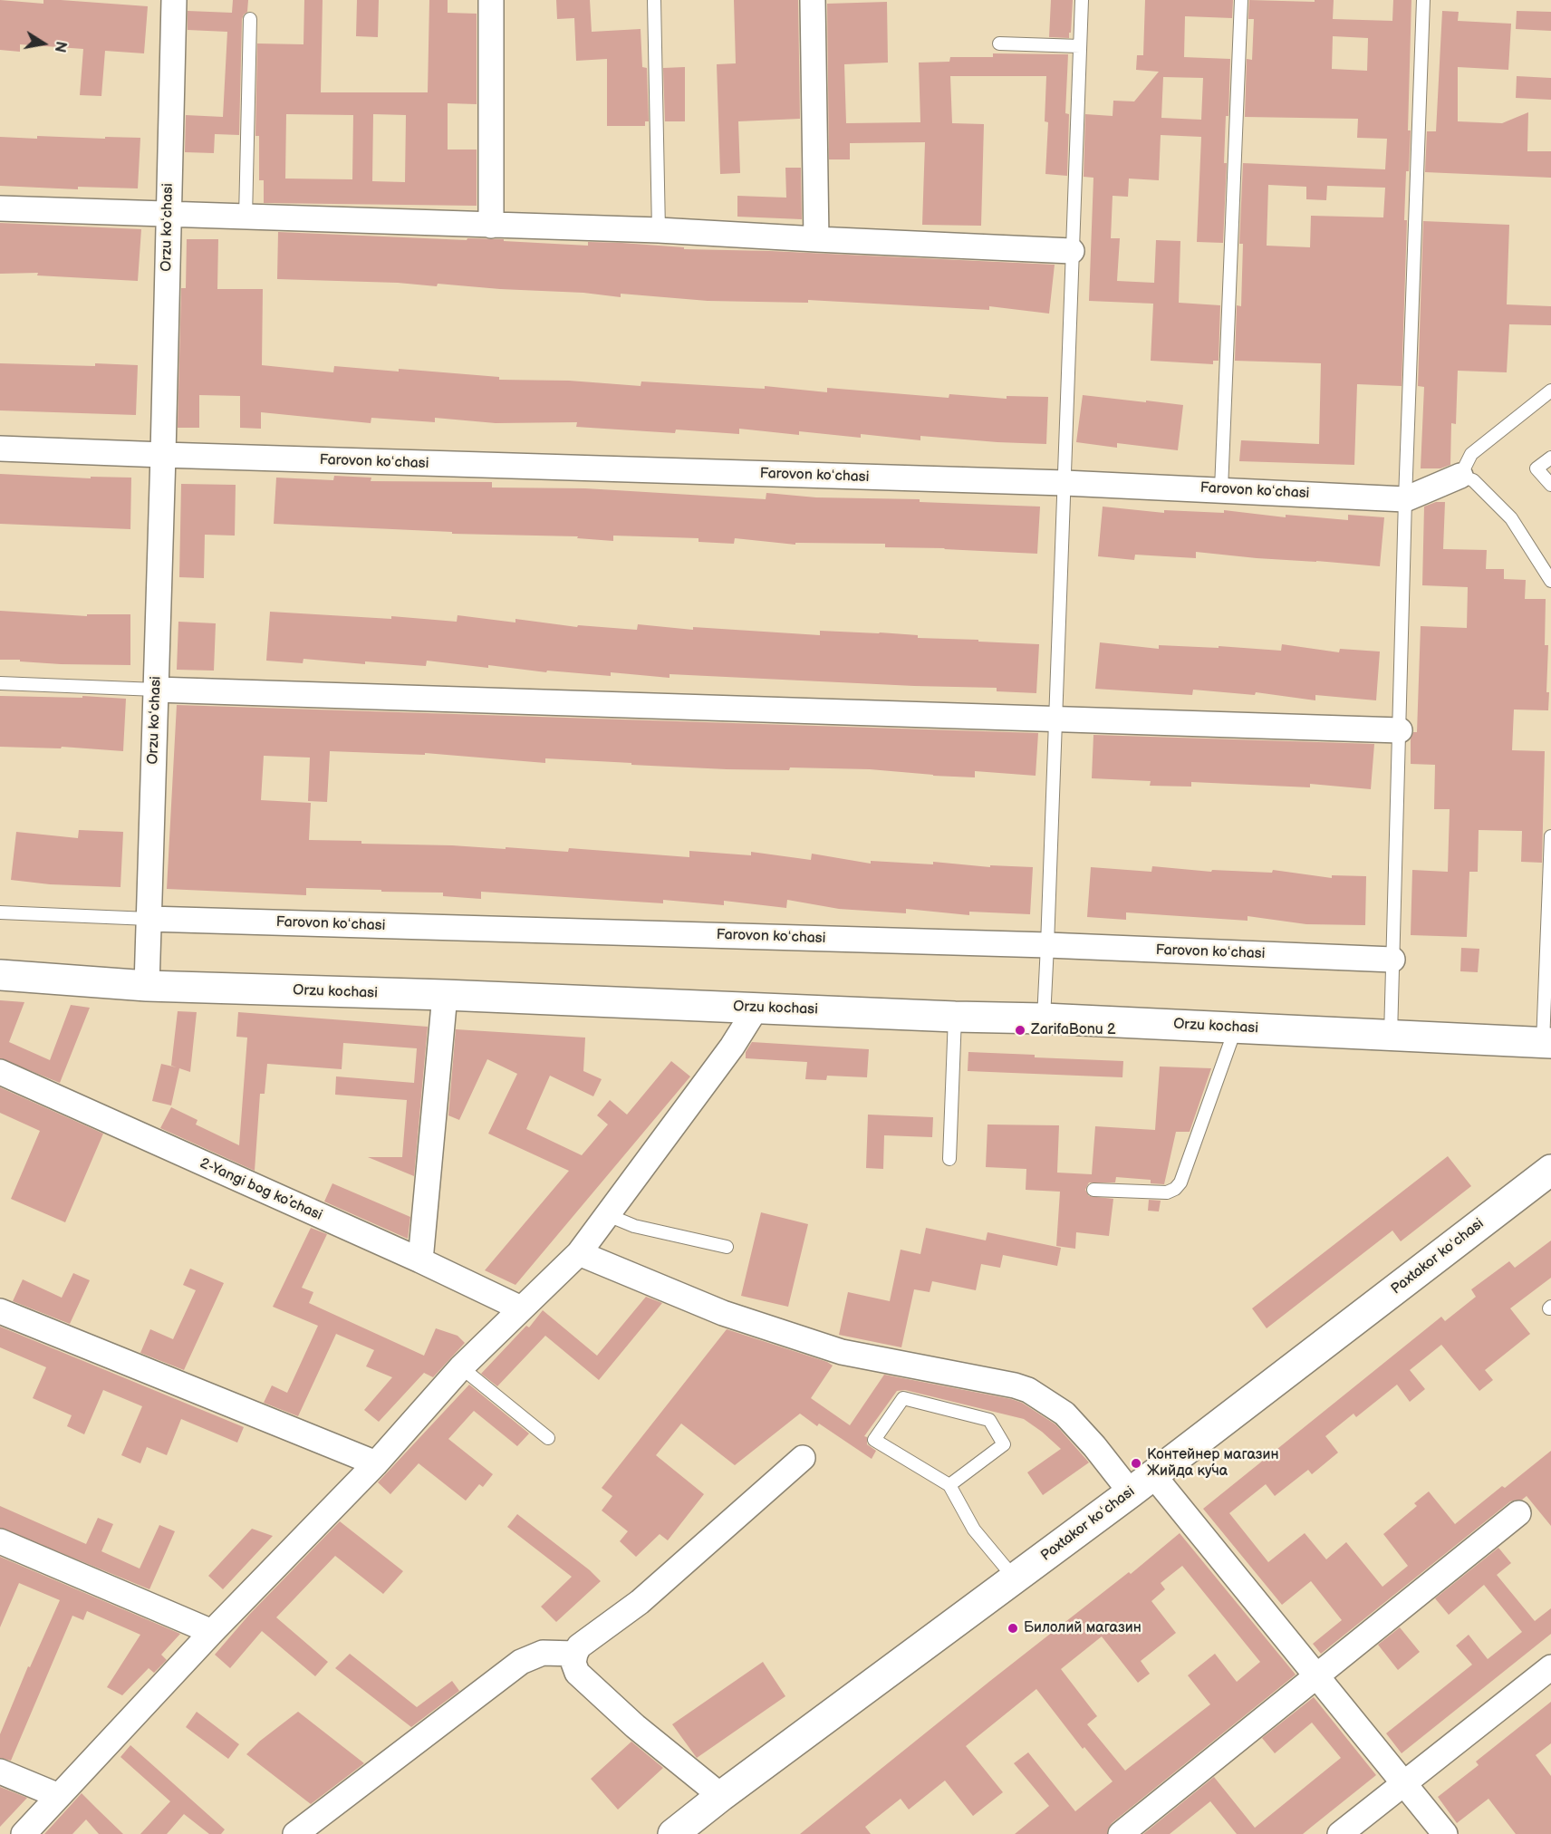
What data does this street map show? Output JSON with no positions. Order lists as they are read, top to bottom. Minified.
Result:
{"streets":{"main road":["Orzu kochasi","Paxtakor koʻchasi"],"street":["Orzu koʻchasi","Farovon koʻchasi","2-Yangi bog koʼchasi"]},"crossings":[["Orzu koʻchasi","Farovon koʻchasi"],["Orzu koʻchasi","Orzu kochasi"]],"places":["ZarifaBonu 2","Контейнер магазин Жийда ку́ча","Билолий магазин"],"north":"right"}
